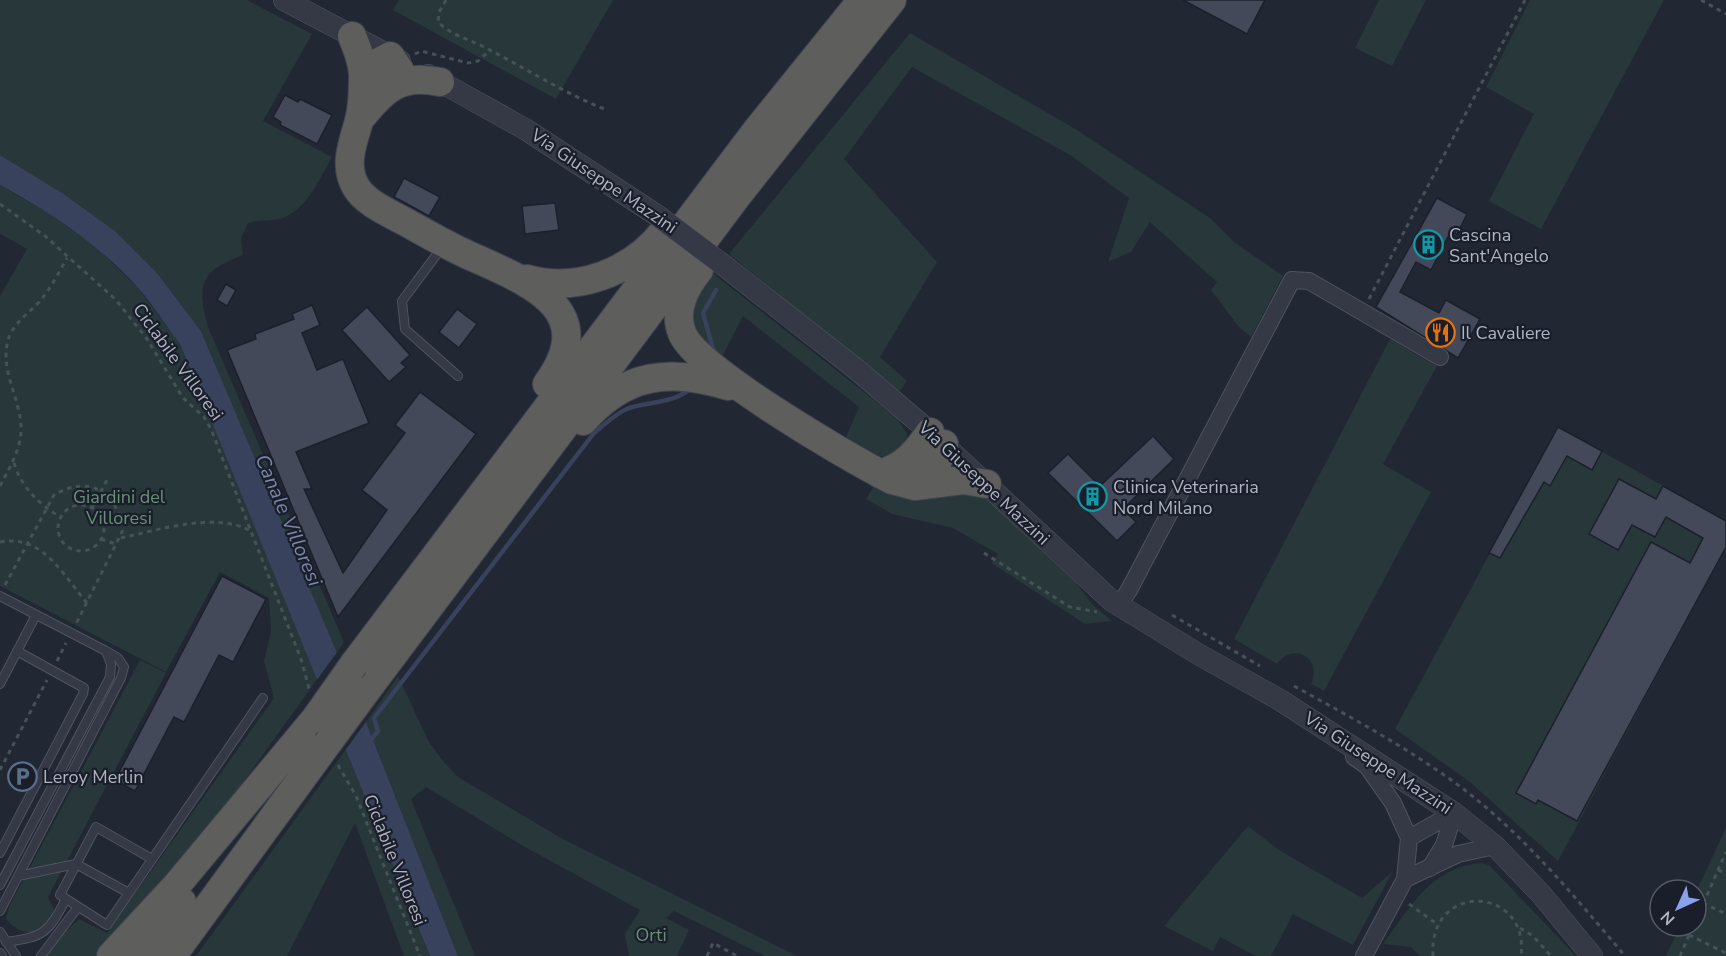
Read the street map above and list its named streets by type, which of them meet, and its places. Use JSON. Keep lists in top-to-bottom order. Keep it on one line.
{"streets":{"street":["Via Giuseppe Mazzini"],"path":["Ciclabile Villoresi"]},"water":["Canale Villoresi"],"parks":["Giardini del Villoresi","Orti"],"places":{"building":["Cascina Sant'Angelo","Clinica Veterinaria Nord Milano"],"restaurant":["Il Cavaliere"],"parking":["Leroy Merlin"]},"north":"bottom left"}
